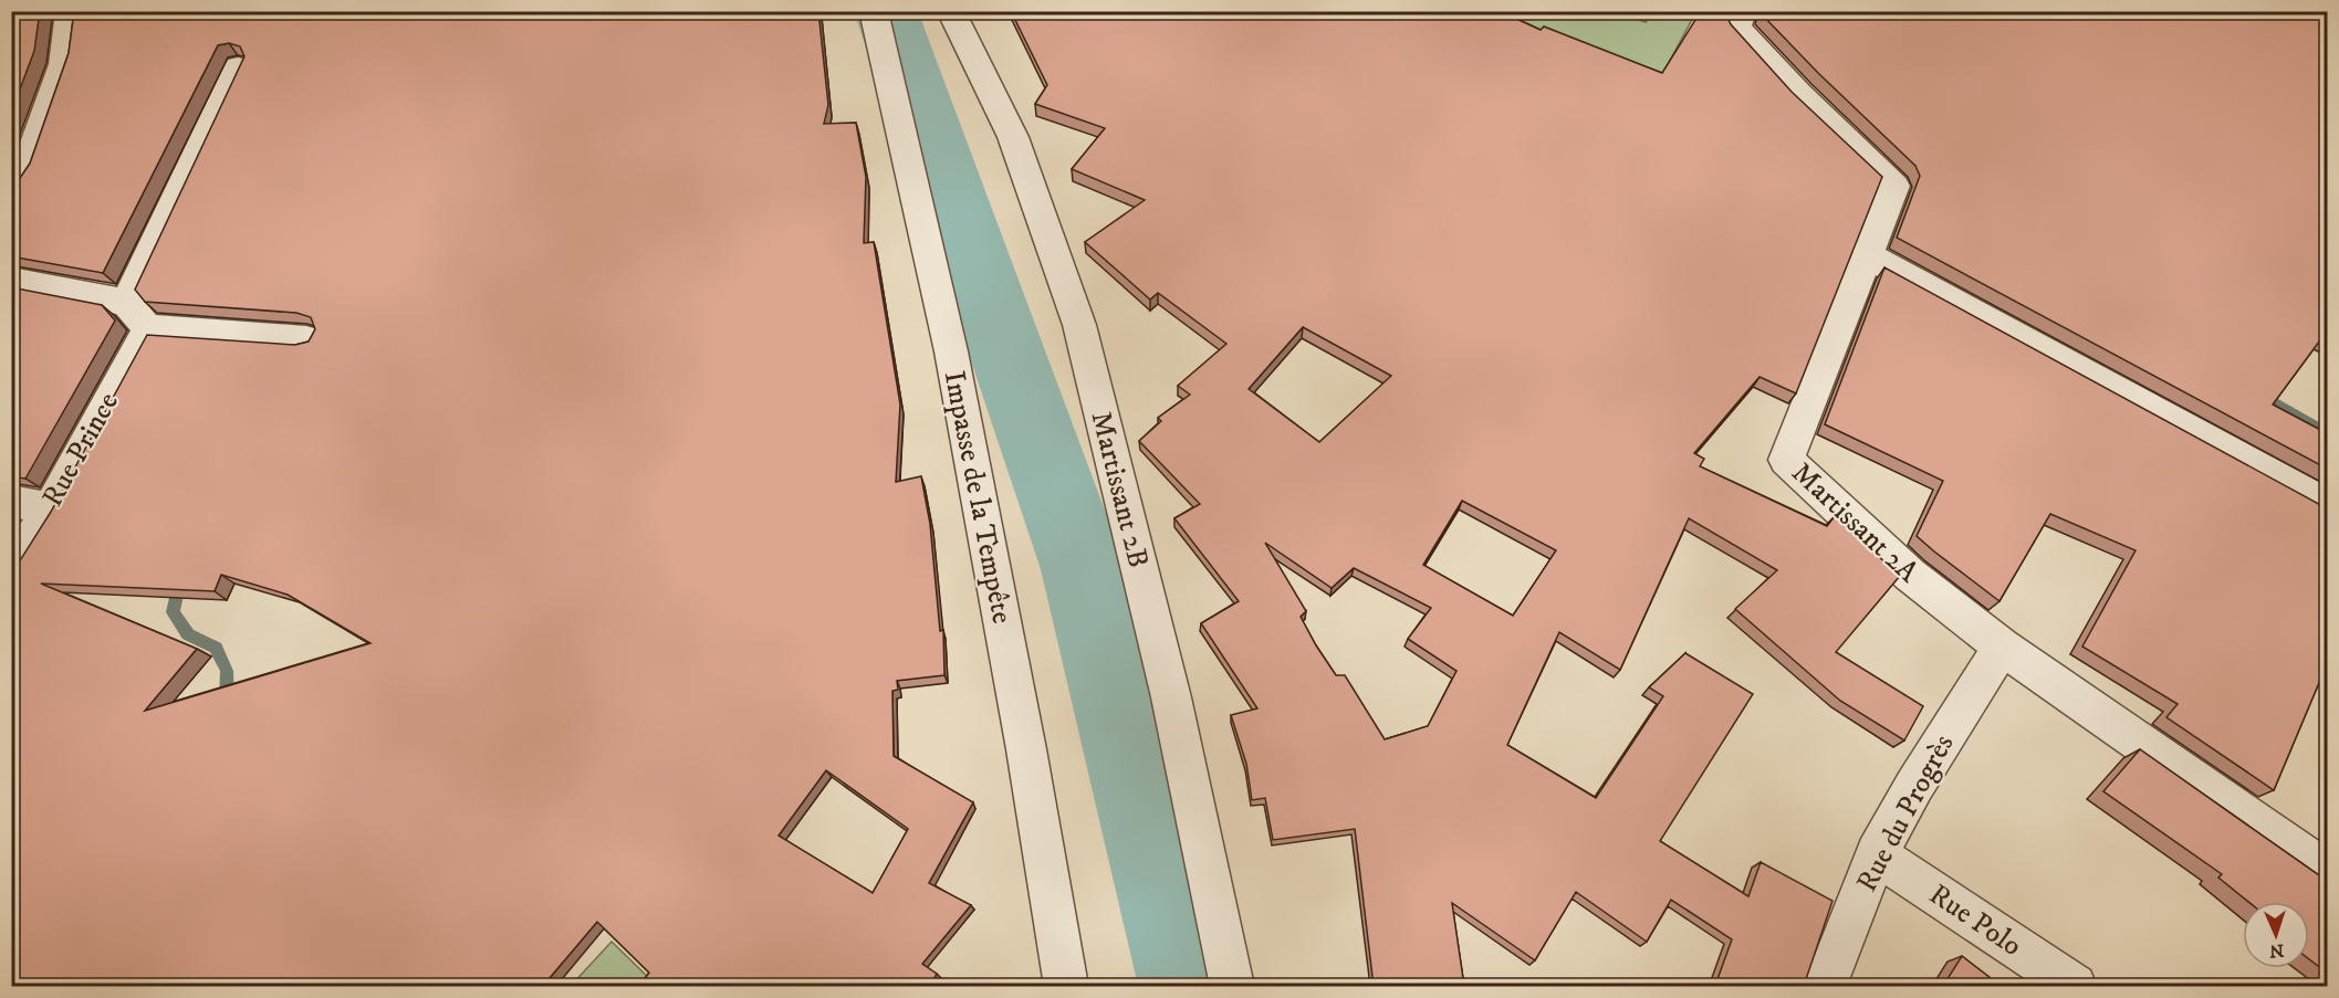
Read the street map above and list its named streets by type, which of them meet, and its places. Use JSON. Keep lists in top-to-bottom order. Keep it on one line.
{"streets":{"street":["Rue Prince","Martissant 2B","Impasse de la Tempête","Martissant 2A","Rue du Progrès","Rue Polo"]},"crossings":[["Martissant 2A","Rue du Progrès"],["Rue du Progrès","Rue Polo"]],"north":"bottom"}
